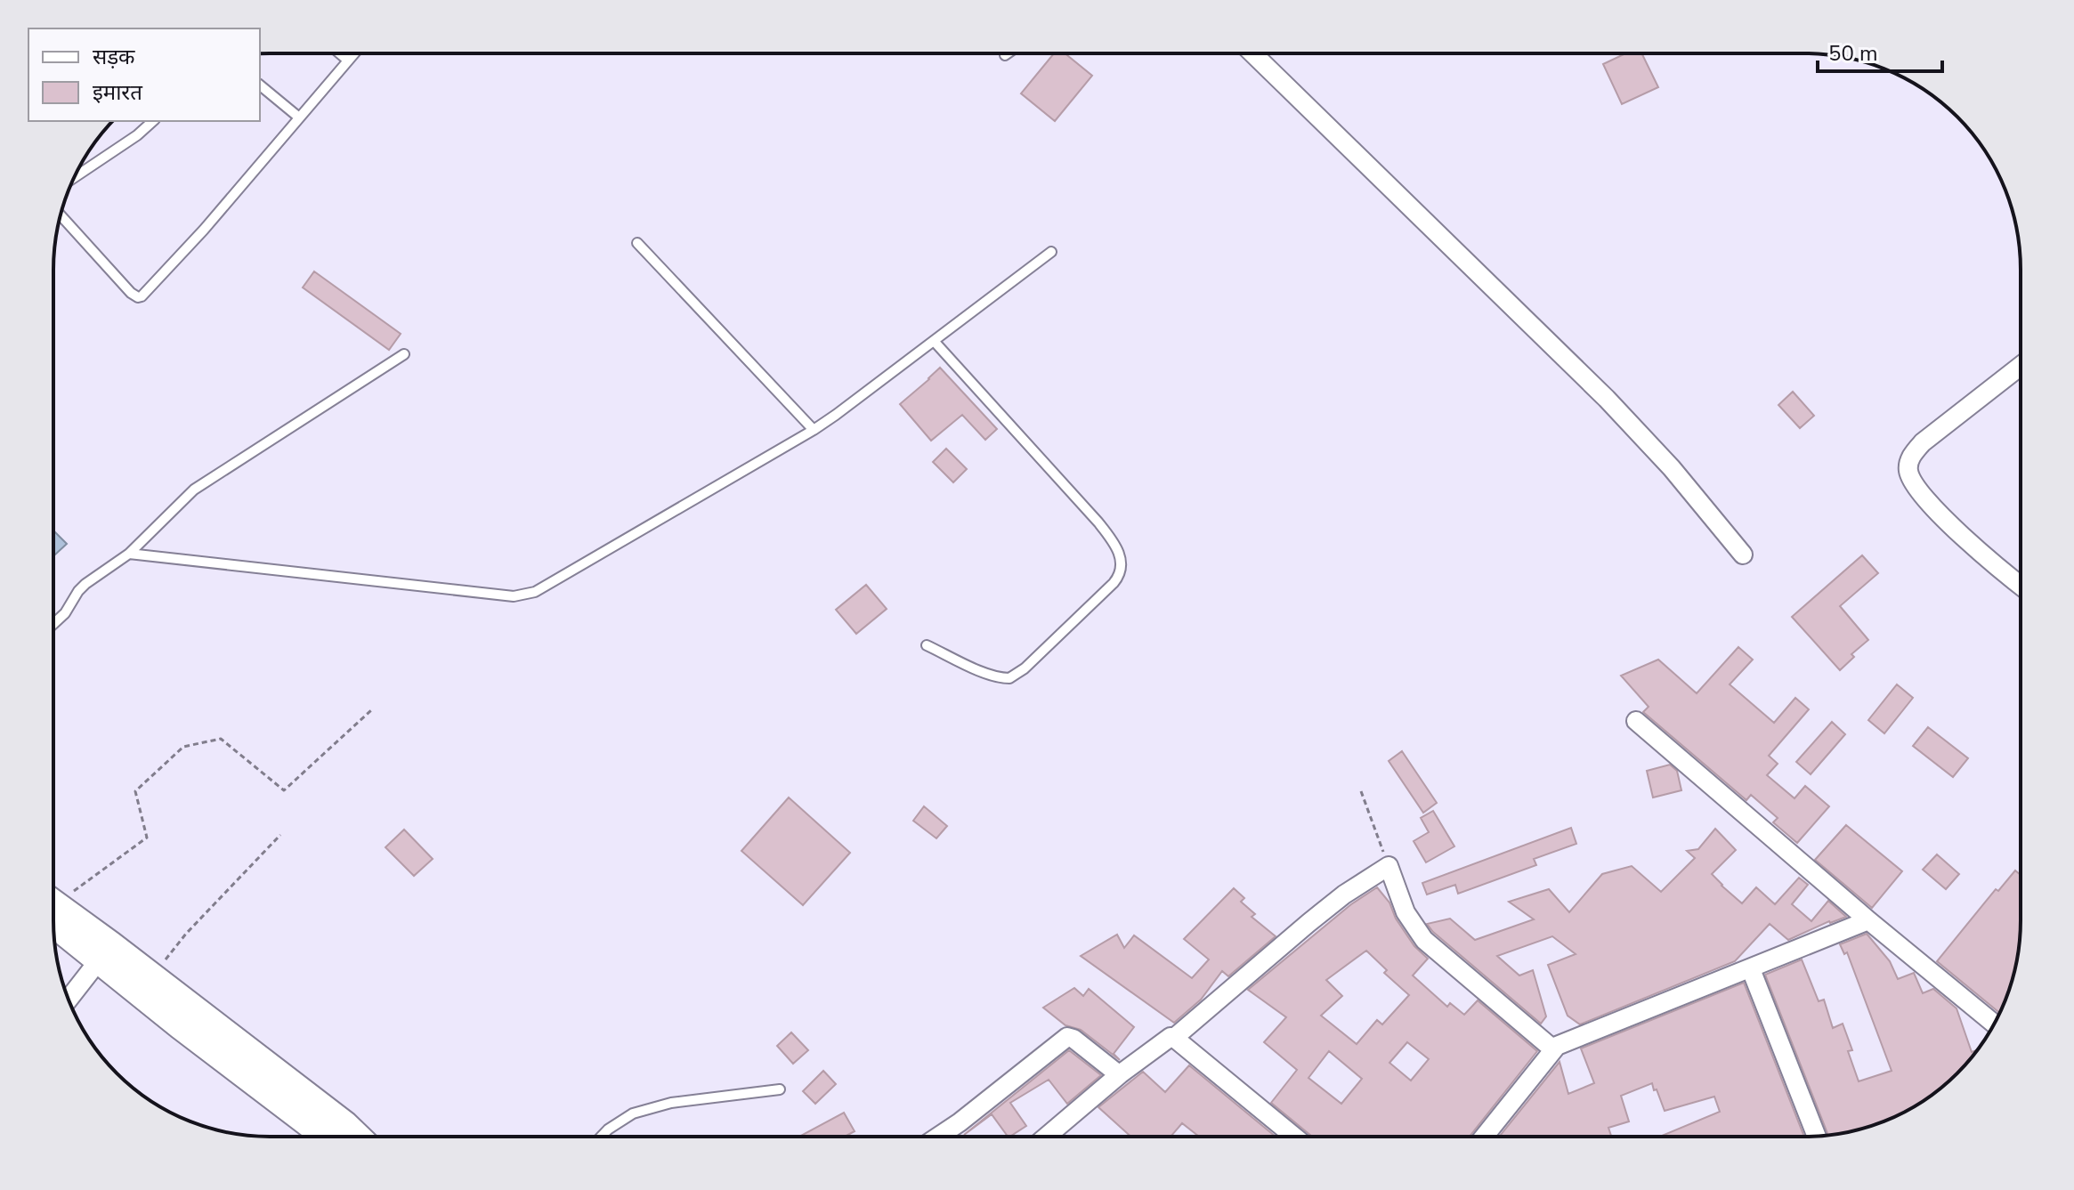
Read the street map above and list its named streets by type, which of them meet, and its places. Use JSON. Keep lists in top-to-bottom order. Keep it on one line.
{"legend":["सड़क","इमारत"],"scale_bar":"50 m"}
